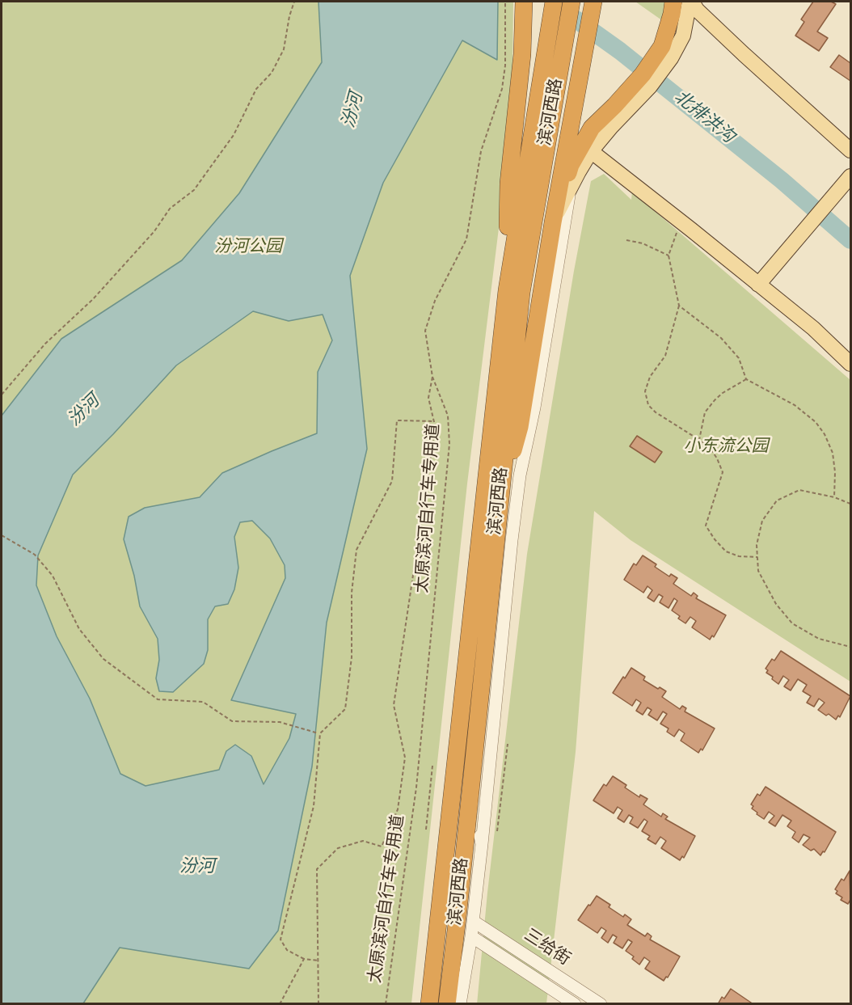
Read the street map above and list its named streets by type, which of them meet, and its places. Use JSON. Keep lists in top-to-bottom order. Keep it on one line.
{"streets":{"highway":["滨河西路"],"street":["三给街"],"path":["太原滨河自行车专用道"]},"water":["汾河","北排洪沟"],"parks":["汾河公园","小东流公园"]}
